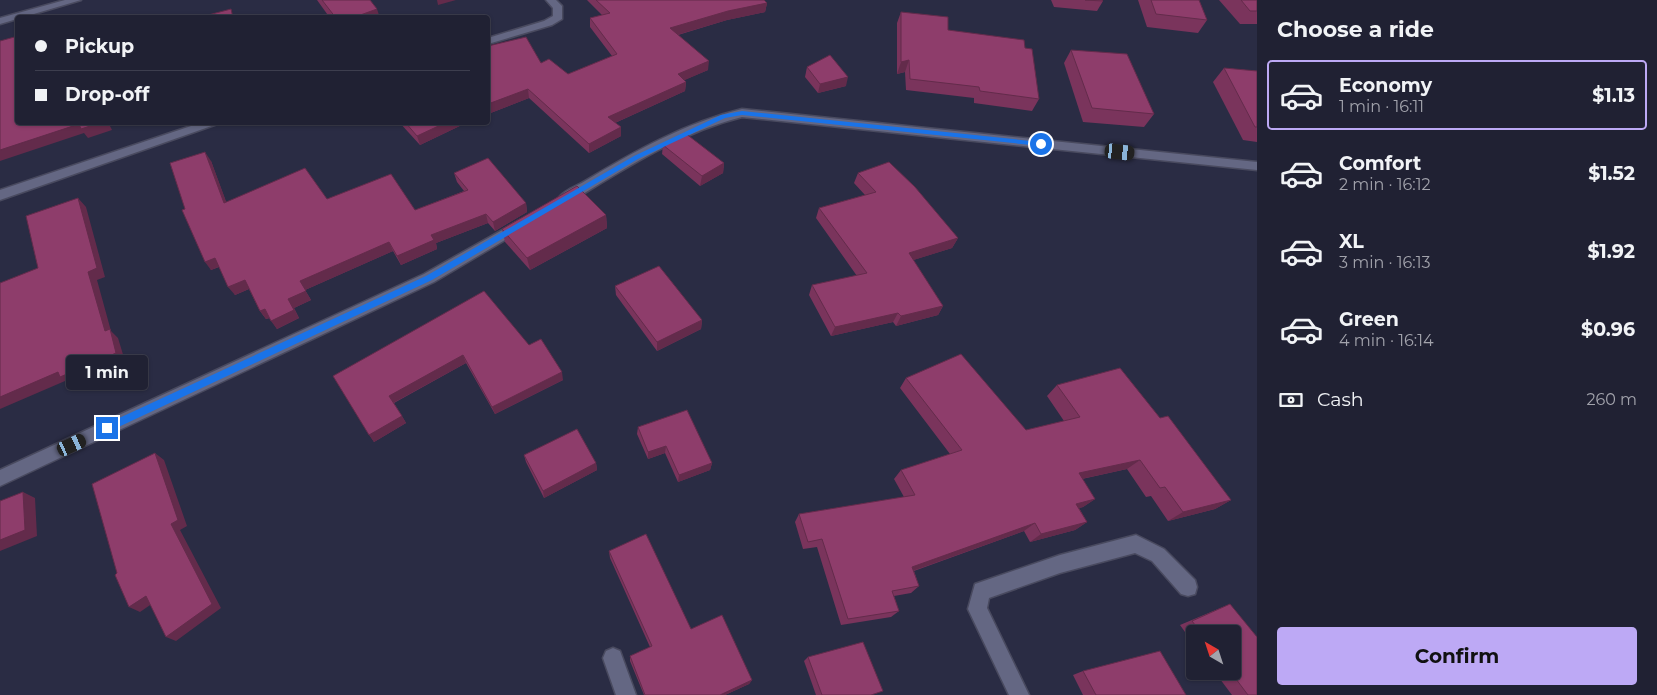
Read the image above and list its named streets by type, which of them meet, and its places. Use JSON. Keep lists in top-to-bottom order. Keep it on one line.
{"north":"top left","page":{"heading":"Choose a ride","banner":["Pickup","Drop-off"],"list":[{"name":"Economy","note":"1 min · 16:11","value":"$1.13"},{"name":"Comfort","note":"2 min · 16:12","value":"$1.52"},{"name":"XL","note":"3 min · 16:13","value":"$1.92"},{"name":"Green","note":"4 min · 16:14","value":"$0.96"}],"bubble":"1 min","pay":["Cash","260 m"],"buttons":"Confirm"}}
